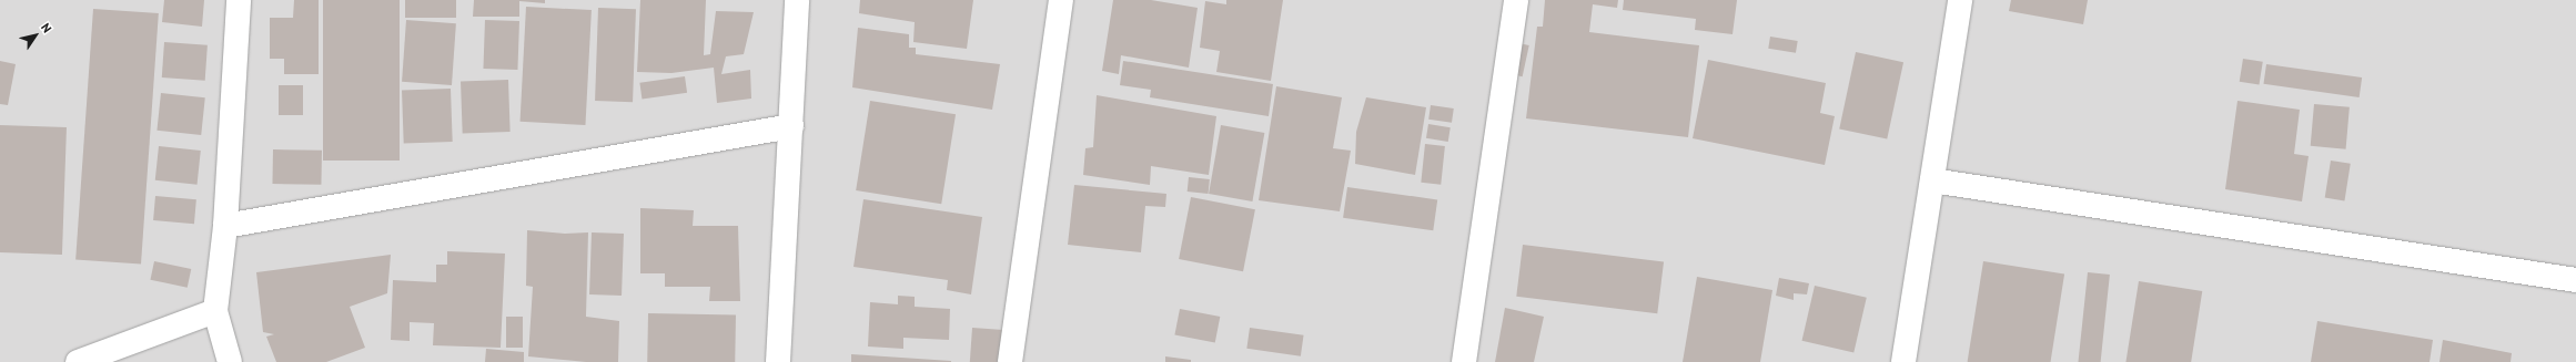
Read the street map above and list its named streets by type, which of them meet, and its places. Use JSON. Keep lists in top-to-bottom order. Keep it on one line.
{"north":"top right"}
